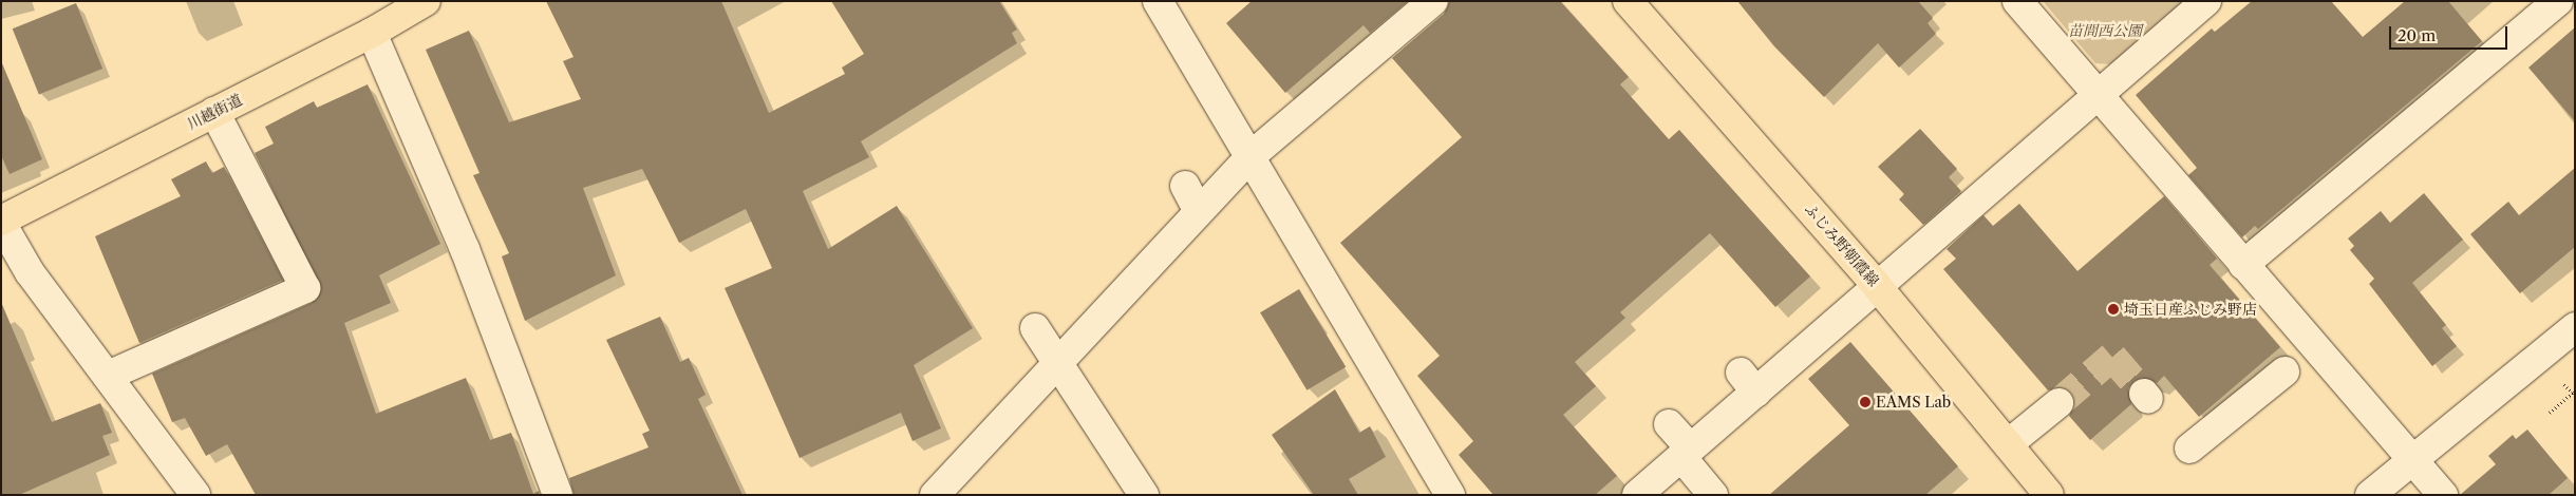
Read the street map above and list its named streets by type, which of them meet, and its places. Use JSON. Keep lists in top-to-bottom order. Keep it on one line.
{"streets":{"main road":["川越街道","ふじみ野朝霞線"]},"parks":["苗間西公園"],"places":["埼玉日産ふじみ野店","EAMS Lab"],"scale_bar":"20 m"}
